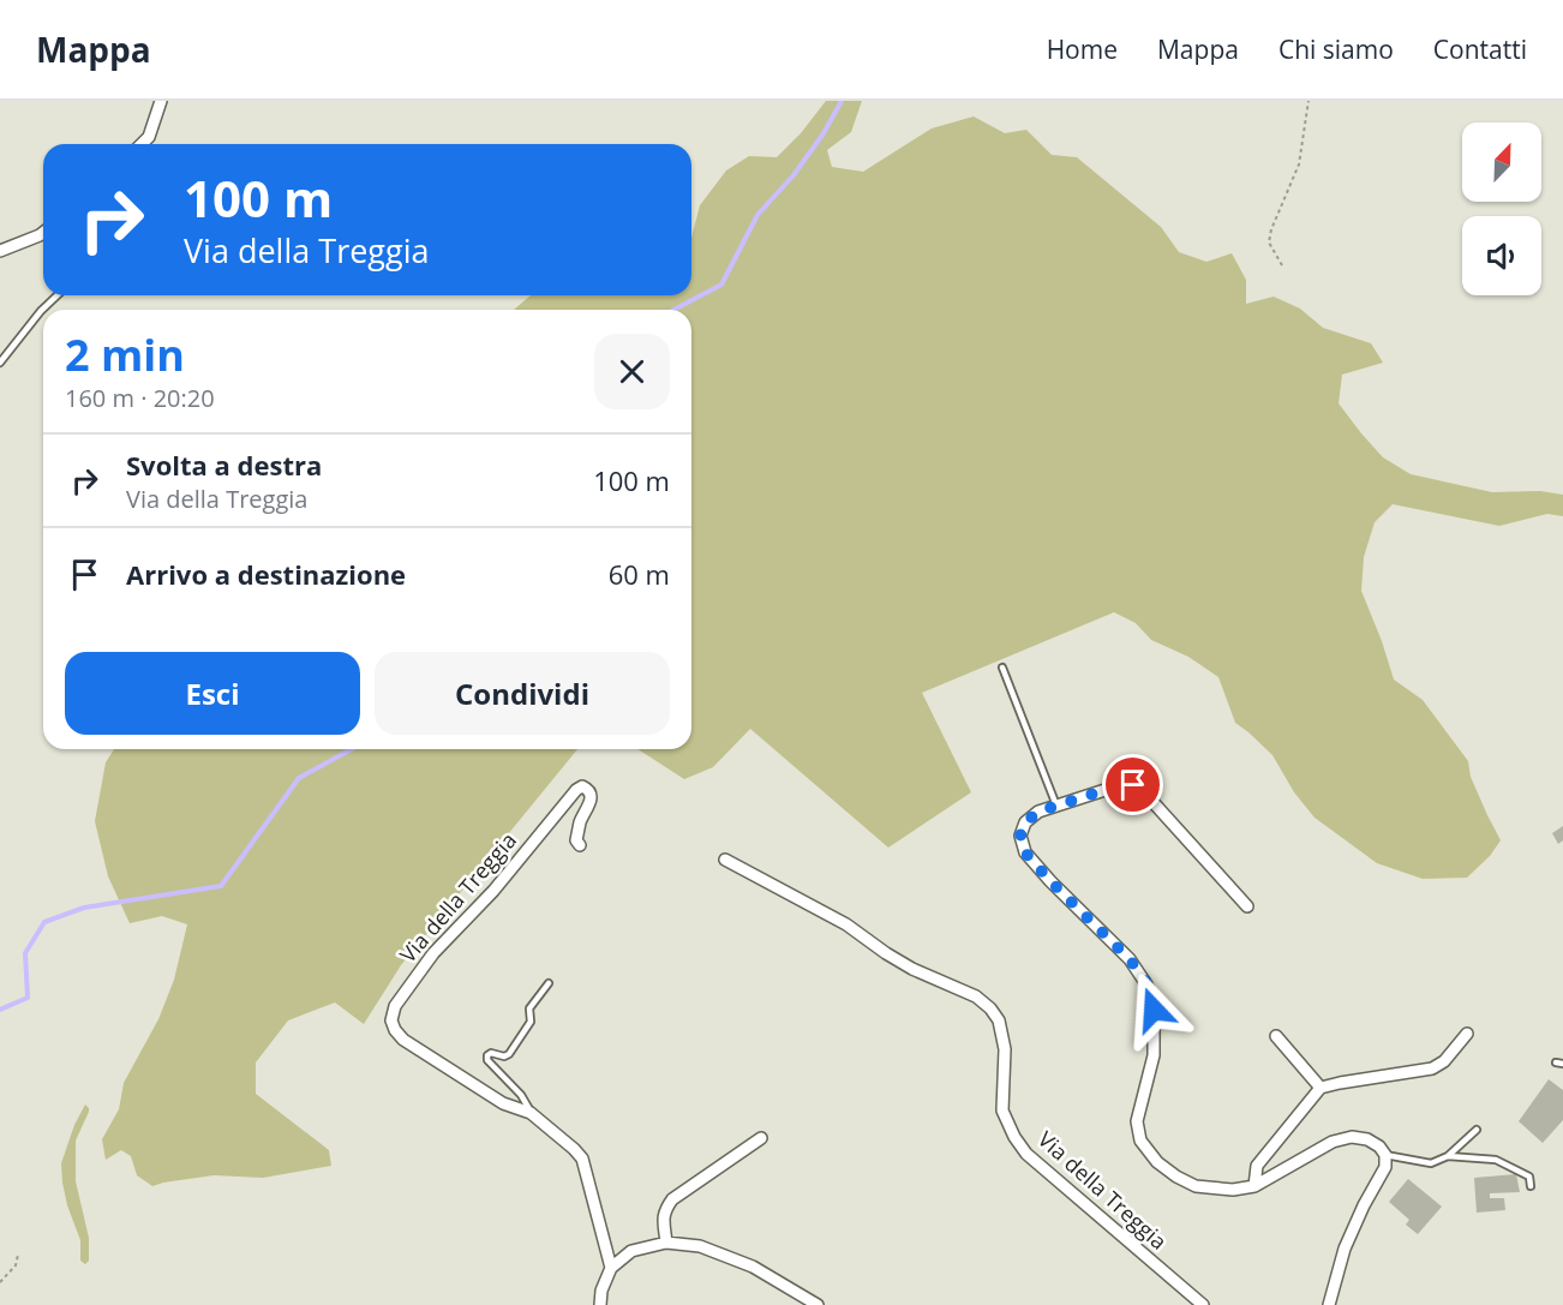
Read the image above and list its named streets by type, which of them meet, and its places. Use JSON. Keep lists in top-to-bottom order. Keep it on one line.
{"streets":{"street":["Via della Treggia"]},"north":"top right","page":{"header":"Mappa","nav":["Home","Mappa","Chi siamo","Contatti"],"turn":["100 m","Via della Treggia"],"heading":["2 min","160 m · 20:20"],"list":[{"name":"Svolta a destra","note":"Via della Treggia","value":"100 m"},{"name":"Arrivo a destinazione","value":"60 m"}],"buttons":["Esci","Condividi"]}}
